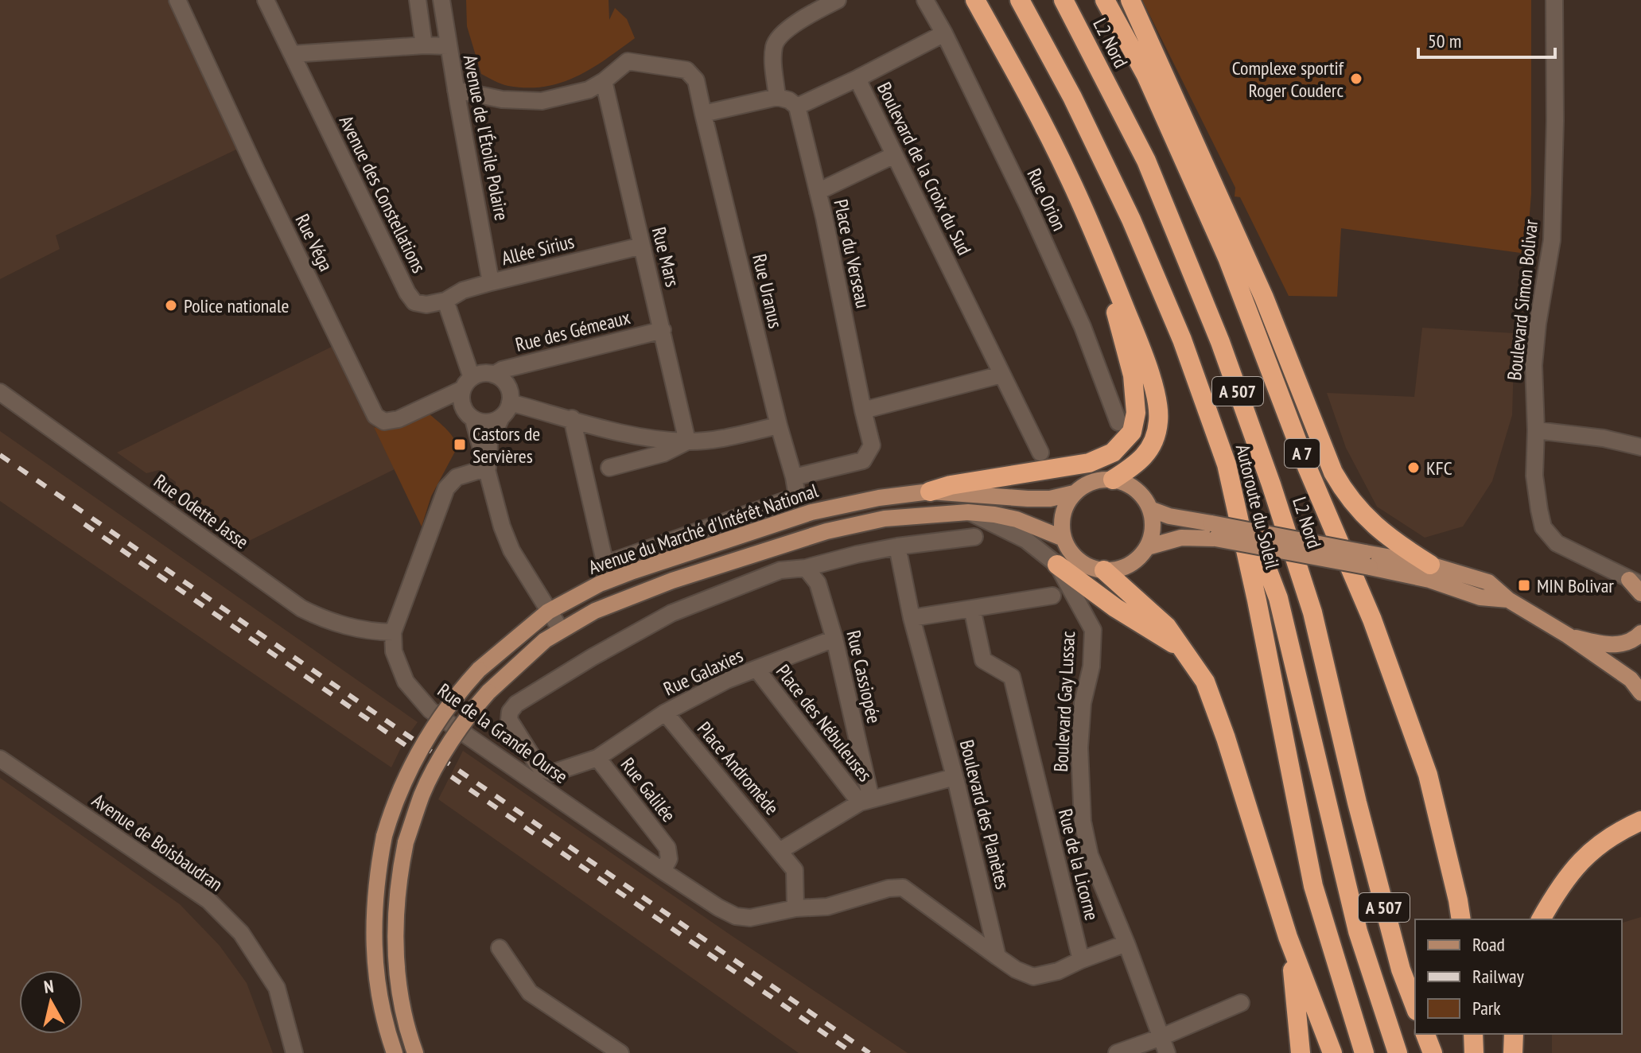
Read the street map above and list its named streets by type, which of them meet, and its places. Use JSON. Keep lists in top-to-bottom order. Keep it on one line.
{"streets":{"highway":["L2 Nord","A 507","A 7","Autoroute du Soleil"],"main road":["Avenue du Marché d'Intérêt National"],"street":["Avenue de l'Étoile Polaire","Boulevard de la Croix du Sud","Avenue des Constellations","Rue Orion","Rue Véga","Allée Sirius","Place du Verseau","Rue Mars","Rue Uranus","Boulevard Simon Bolivar","Rue des Gémeaux","Rue Odette Jasse","Rue Galaxies","Rue Cassiopée","Boulevard Gay Lussac","Place des Nébuleuses","Rue de la Grande Ourse","Place Andromède","Rue Galilée","Boulevard des Planètes","Avenue de Boisbaudran","Rue de la Licorne"]},"crossings":[["Avenue de l'Étoile Polaire","Allée Sirius"],["Boulevard de la Croix du Sud","Place du Verseau"],["Avenue des Constellations","Allée Sirius"],["Rue Véga","Rue des Gémeaux"],["Allée Sirius","Rue Mars"],["Place du Verseau","Rue Uranus"],["Rue Mars","Rue des Gémeaux"],["A 507","Autoroute du Soleil"],["Rue Odette Jasse","Rue de la Grande Ourse"],["Avenue du Marché d'Intérêt National","Boulevard Gay Lussac"],["Rue Galaxies","Rue Cassiopée"],["Rue Galaxies","Place des Nébuleuses"],["Rue Galaxies","Place Andromède"],["Rue Galaxies","Rue Galilée"],["Rue Cassiopée","Place des Nébuleuses"],["Rue Cassiopée","Rue Galilée"],["Rue de la Grande Ourse","Rue Galilée"],["Rue Galilée","Boulevard des Planètes"]],"places":{"other":["Complexe sportif Roger Couderc","Police nationale","KFC"],"transit":["Castors de Servières","MIN Bolivar"]},"legend":["Road","Railway","Park"],"scale_bar":"50 m","north":"top"}
